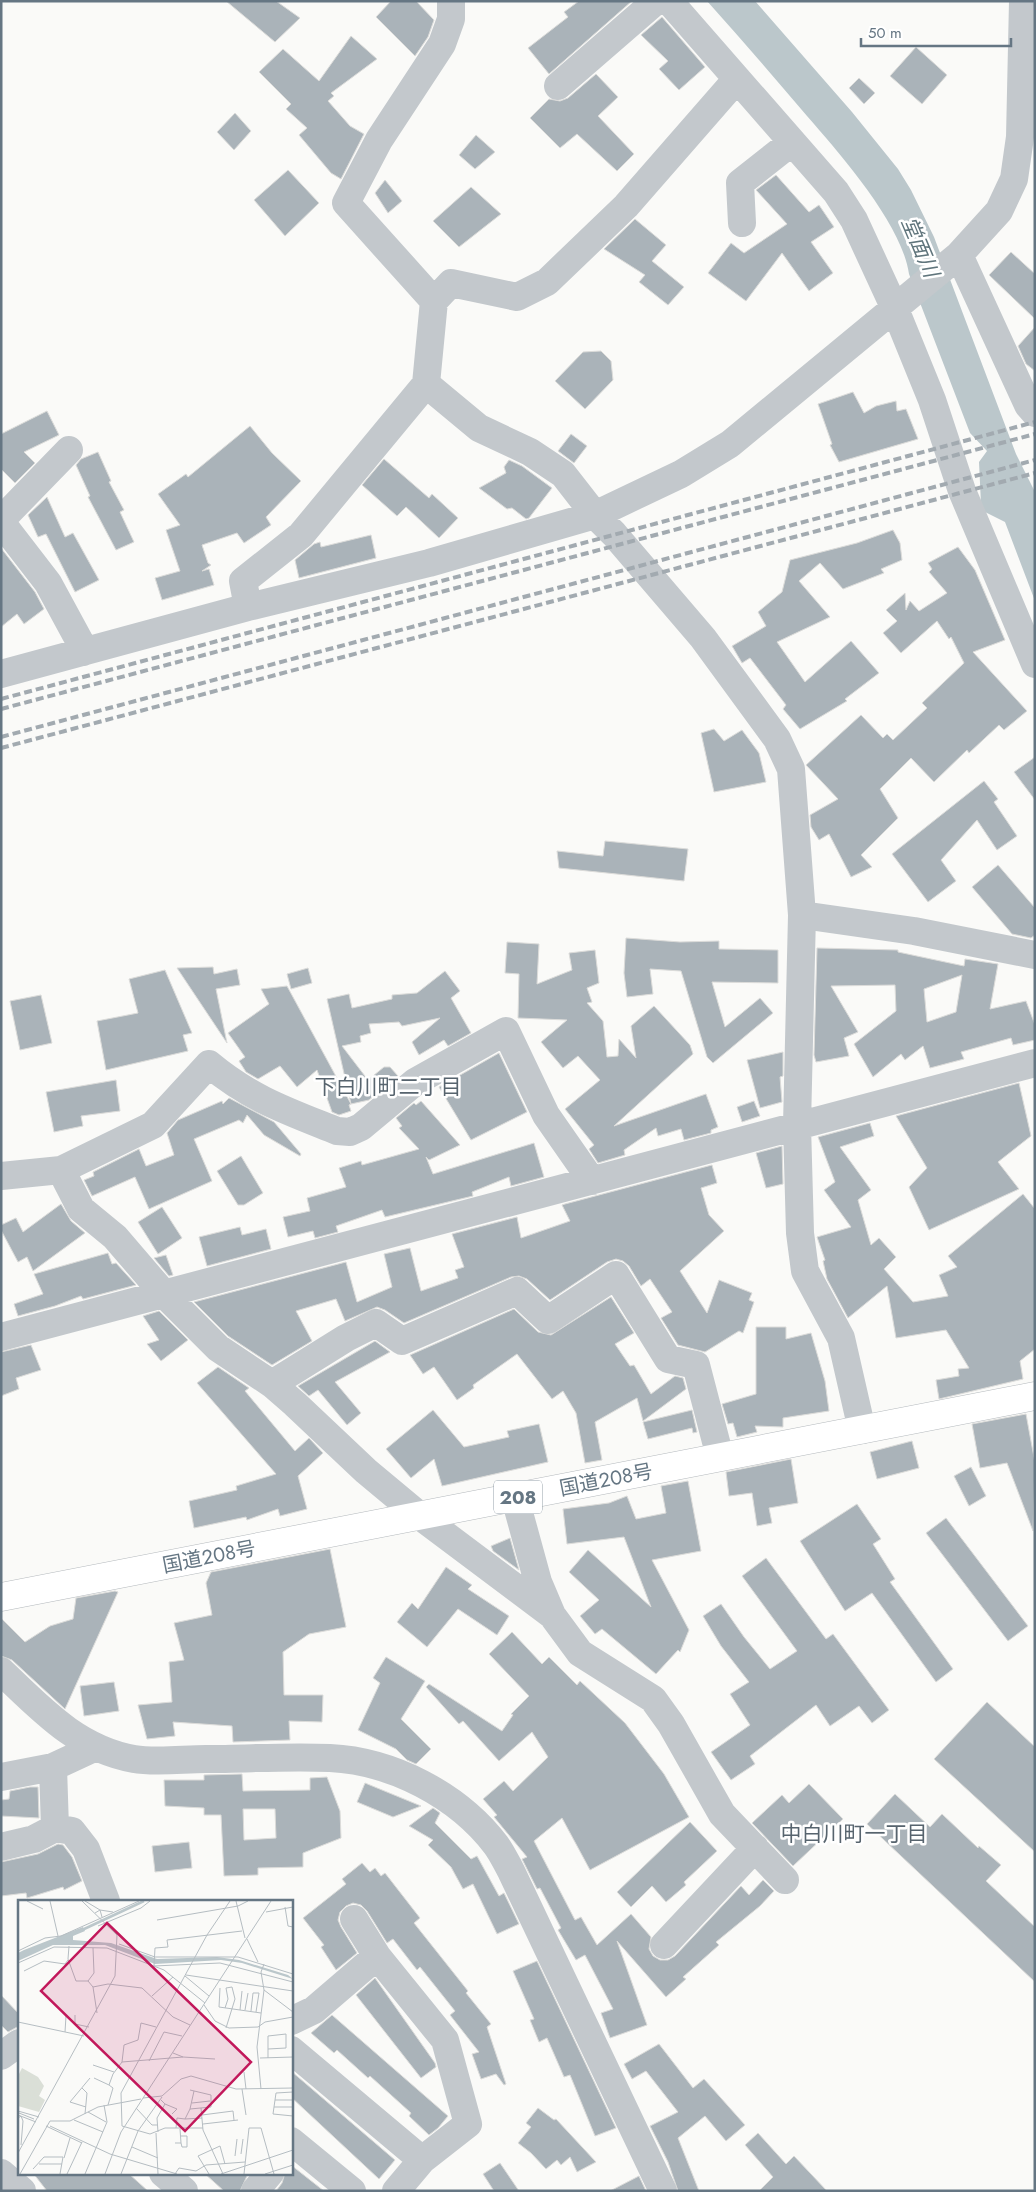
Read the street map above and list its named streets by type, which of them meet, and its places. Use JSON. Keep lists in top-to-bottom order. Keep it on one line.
{"streets":{"highway":["国道208号","208"]},"districts":["下白川町二丁目","中白川町一丁目"],"water":["堂面川"],"scale_bar":"50 m"}
